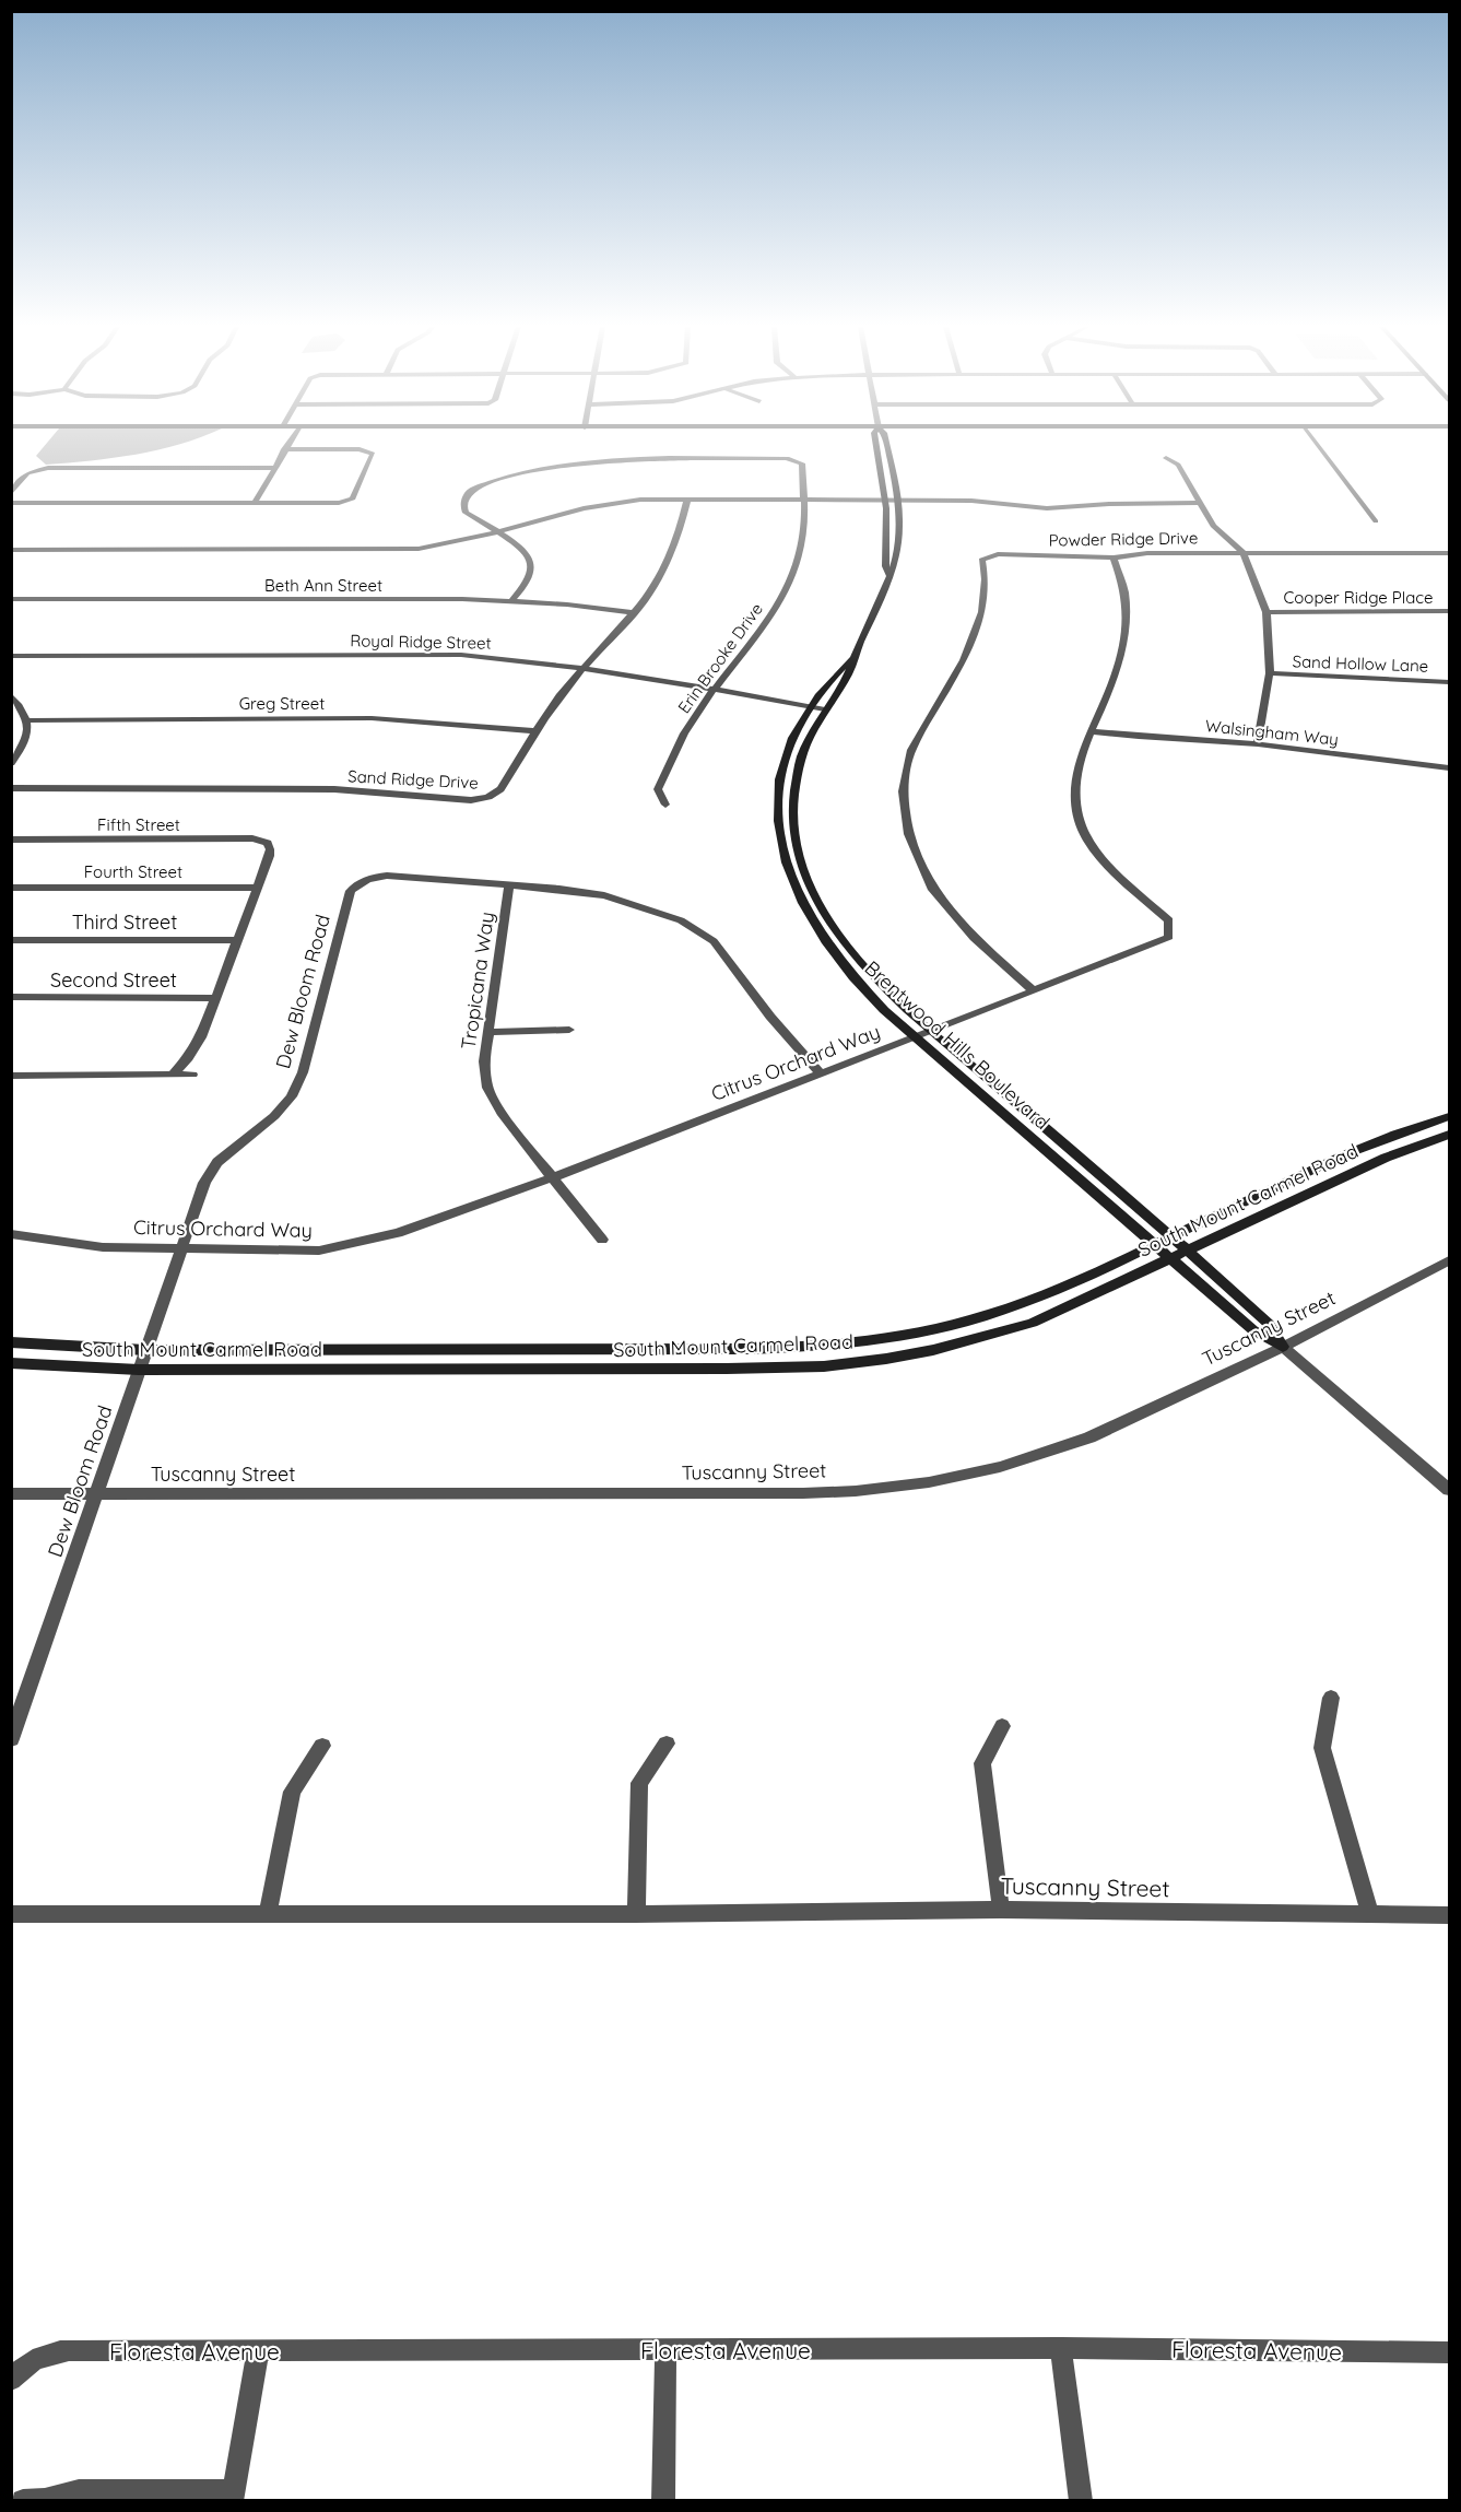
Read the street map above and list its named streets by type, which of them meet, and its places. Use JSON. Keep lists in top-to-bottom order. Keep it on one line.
{"streets":{"street":["Powder Ridge Drive","Beth Ann Street","Cooper Ridge Place","Royal Ridge Street","Erin Brooke Drive","Sand Hollow Lane","Greg Street","Walsingham Way","Sand Ridge Drive","Fifth Street","Fourth Street","Third Street","Second Street","Tropicana Way","Dew Bloom Road","Brentwood Hills Boulevard","Citrus Orchard Way","South Mount Carmel Road","Tuscanny Street","Floresta Avenue"]},"crossings":[["Powder Ridge Drive","Citrus Orchard Way"],["Beth Ann Street","Erin Brooke Drive"],["Beth Ann Street","Sand Ridge Drive"],["Royal Ridge Street","Erin Brooke Drive"],["Royal Ridge Street","Sand Ridge Drive"],["Royal Ridge Street","Brentwood Hills Boulevard"],["Greg Street","Sand Ridge Drive"],["Walsingham Way","Citrus Orchard Way"],["Fifth Street","Fourth Street"],["Tropicana Way","Dew Bloom Road"],["Tropicana Way","Citrus Orchard Way"],["Dew Bloom Road","Citrus Orchard Way"],["Dew Bloom Road","South Mount Carmel Road"],["Dew Bloom Road","Tuscanny Street"],["Brentwood Hills Boulevard","Citrus Orchard Way"],["Brentwood Hills Boulevard","South Mount Carmel Road"],["Brentwood Hills Boulevard","Tuscanny Street"]]}
